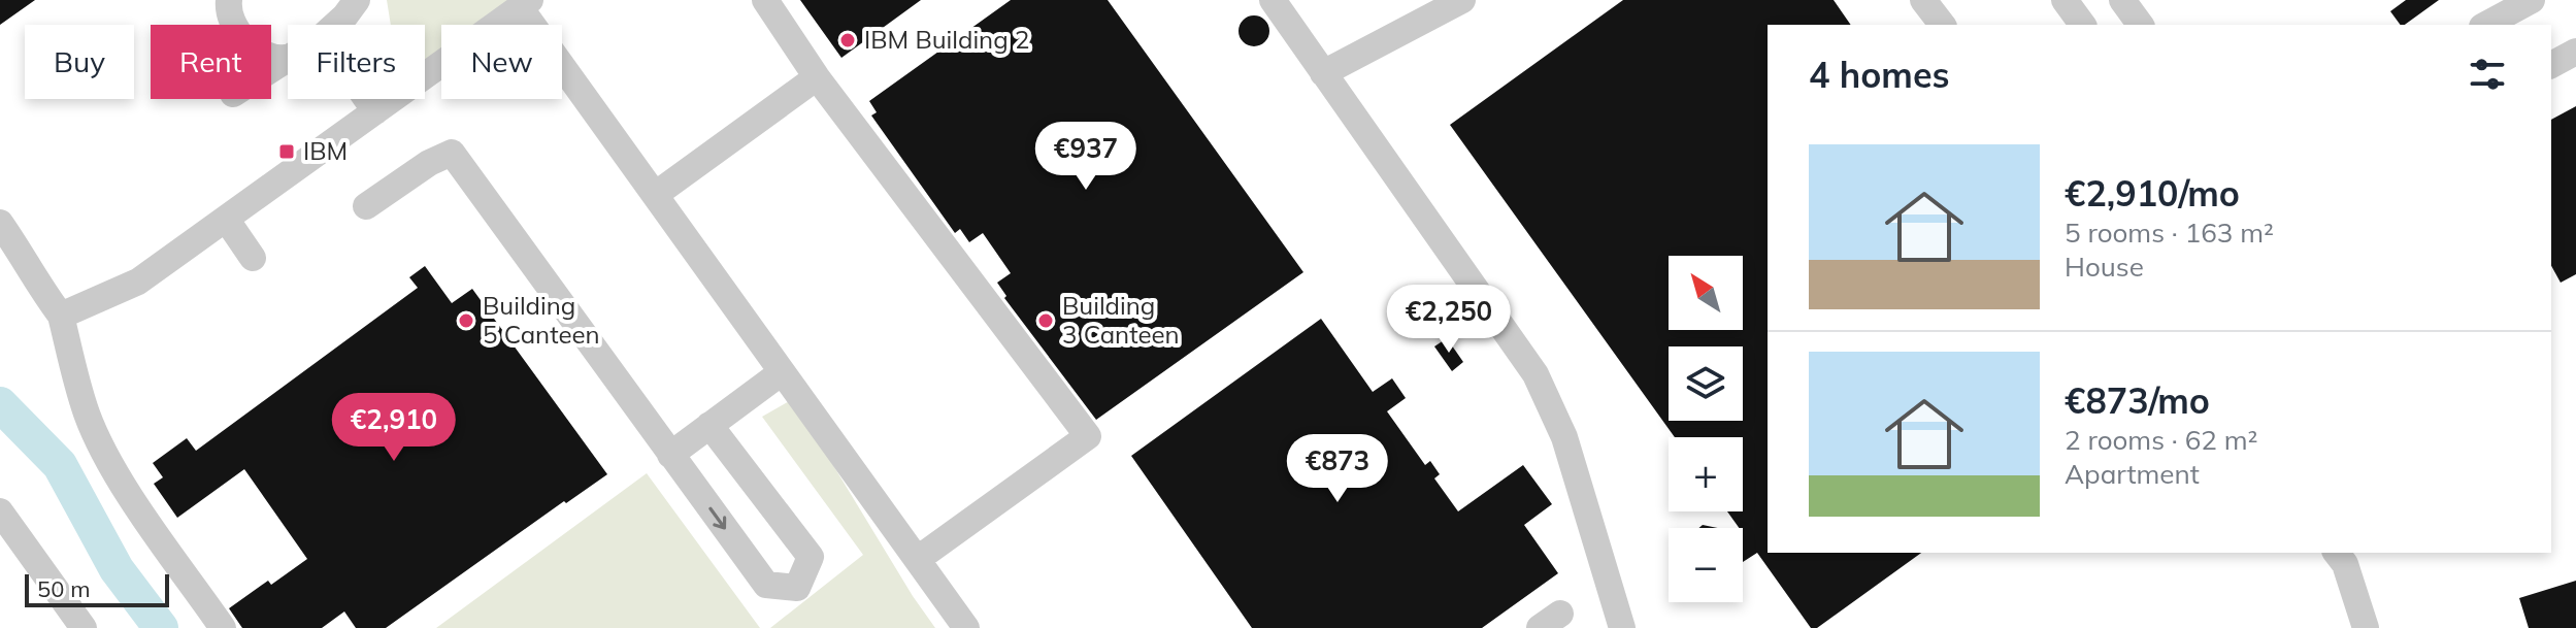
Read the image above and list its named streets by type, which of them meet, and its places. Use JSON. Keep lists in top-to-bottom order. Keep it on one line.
{"places":{"other":["IBM Building 2","Building 5 Canteen","Building 3 Canteen"],"transit":["IBM"]},"scale_bar":"50 m","north":"top left","page":{"chip":["Buy","Rent","Filters","New"],"heading":"4 homes","price":["€937","€2,250","€2,910","€873"],"list":[{"name":"€2,910/mo","note":"5 rooms · 163 m² · House"},{"name":"€873/mo","note":"2 rooms · 62 m² · Apartment"}],"map_buttons":["+","−"],"scale":"50 m"}}
